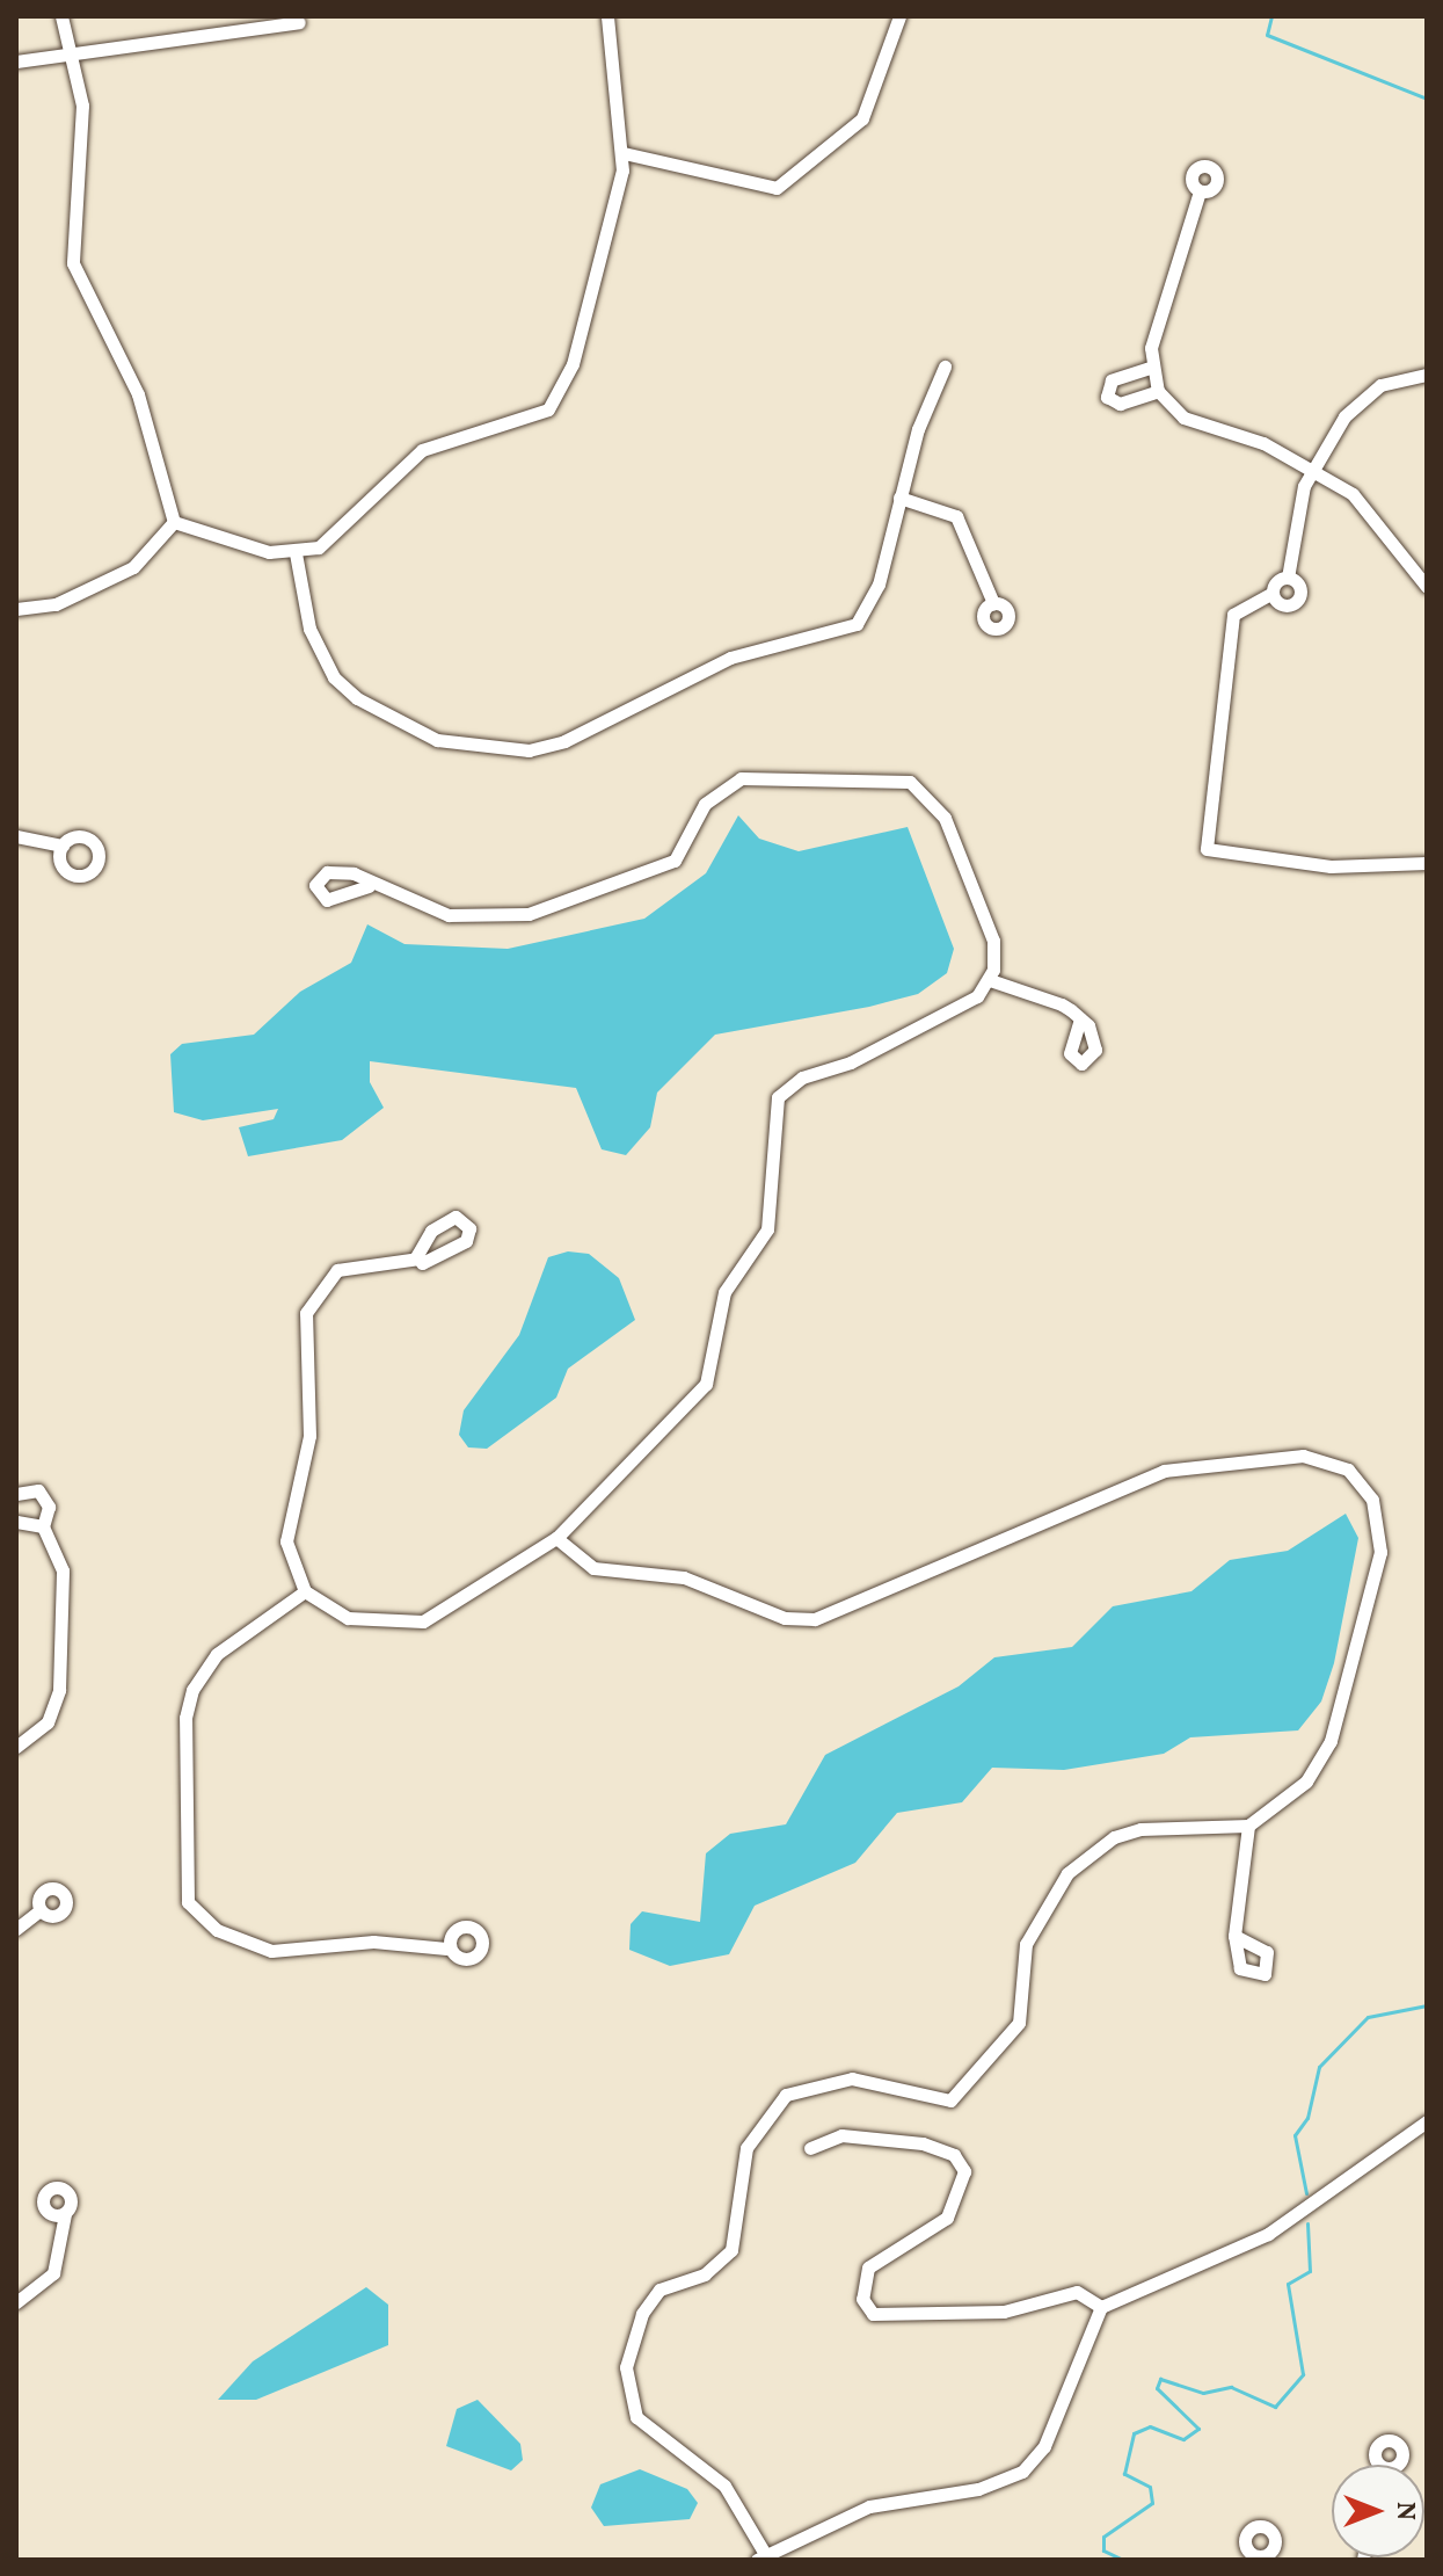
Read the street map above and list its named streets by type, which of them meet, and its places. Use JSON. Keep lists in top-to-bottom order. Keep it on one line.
{"north":"right"}
